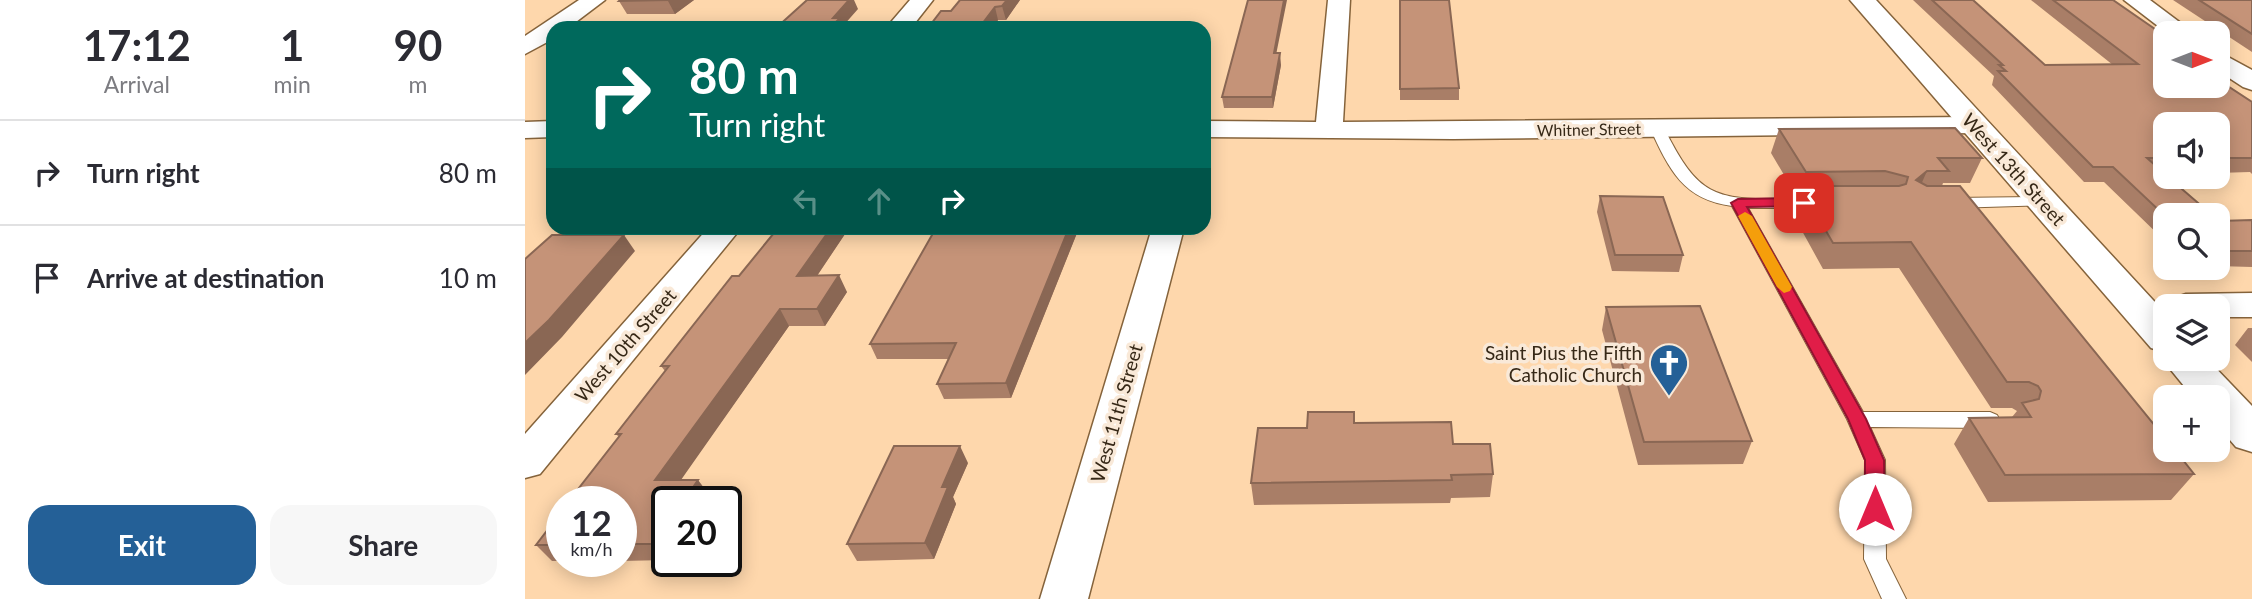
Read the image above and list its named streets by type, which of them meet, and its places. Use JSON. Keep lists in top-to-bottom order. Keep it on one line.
{"streets":{"street":["Whitner Street","West 13th Street","West 10th Street","West 11th Street"]},"crossings":[["Whitner Street","West 13th Street"]],"places":{"church":["Saint Pius the Fifth Catholic Church"]},"north":"right","page":{"eta":["17:12","Arrival","1","min","90","m"],"map_buttons":"+","turn":["80 m","Turn right"],"list":[{"name":"Turn right","value":"80 m"},{"name":"Arrive at destination","value":"10 m"}],"speed":"12 km/h","limit":"20","buttons":["Exit","Share"]}}
